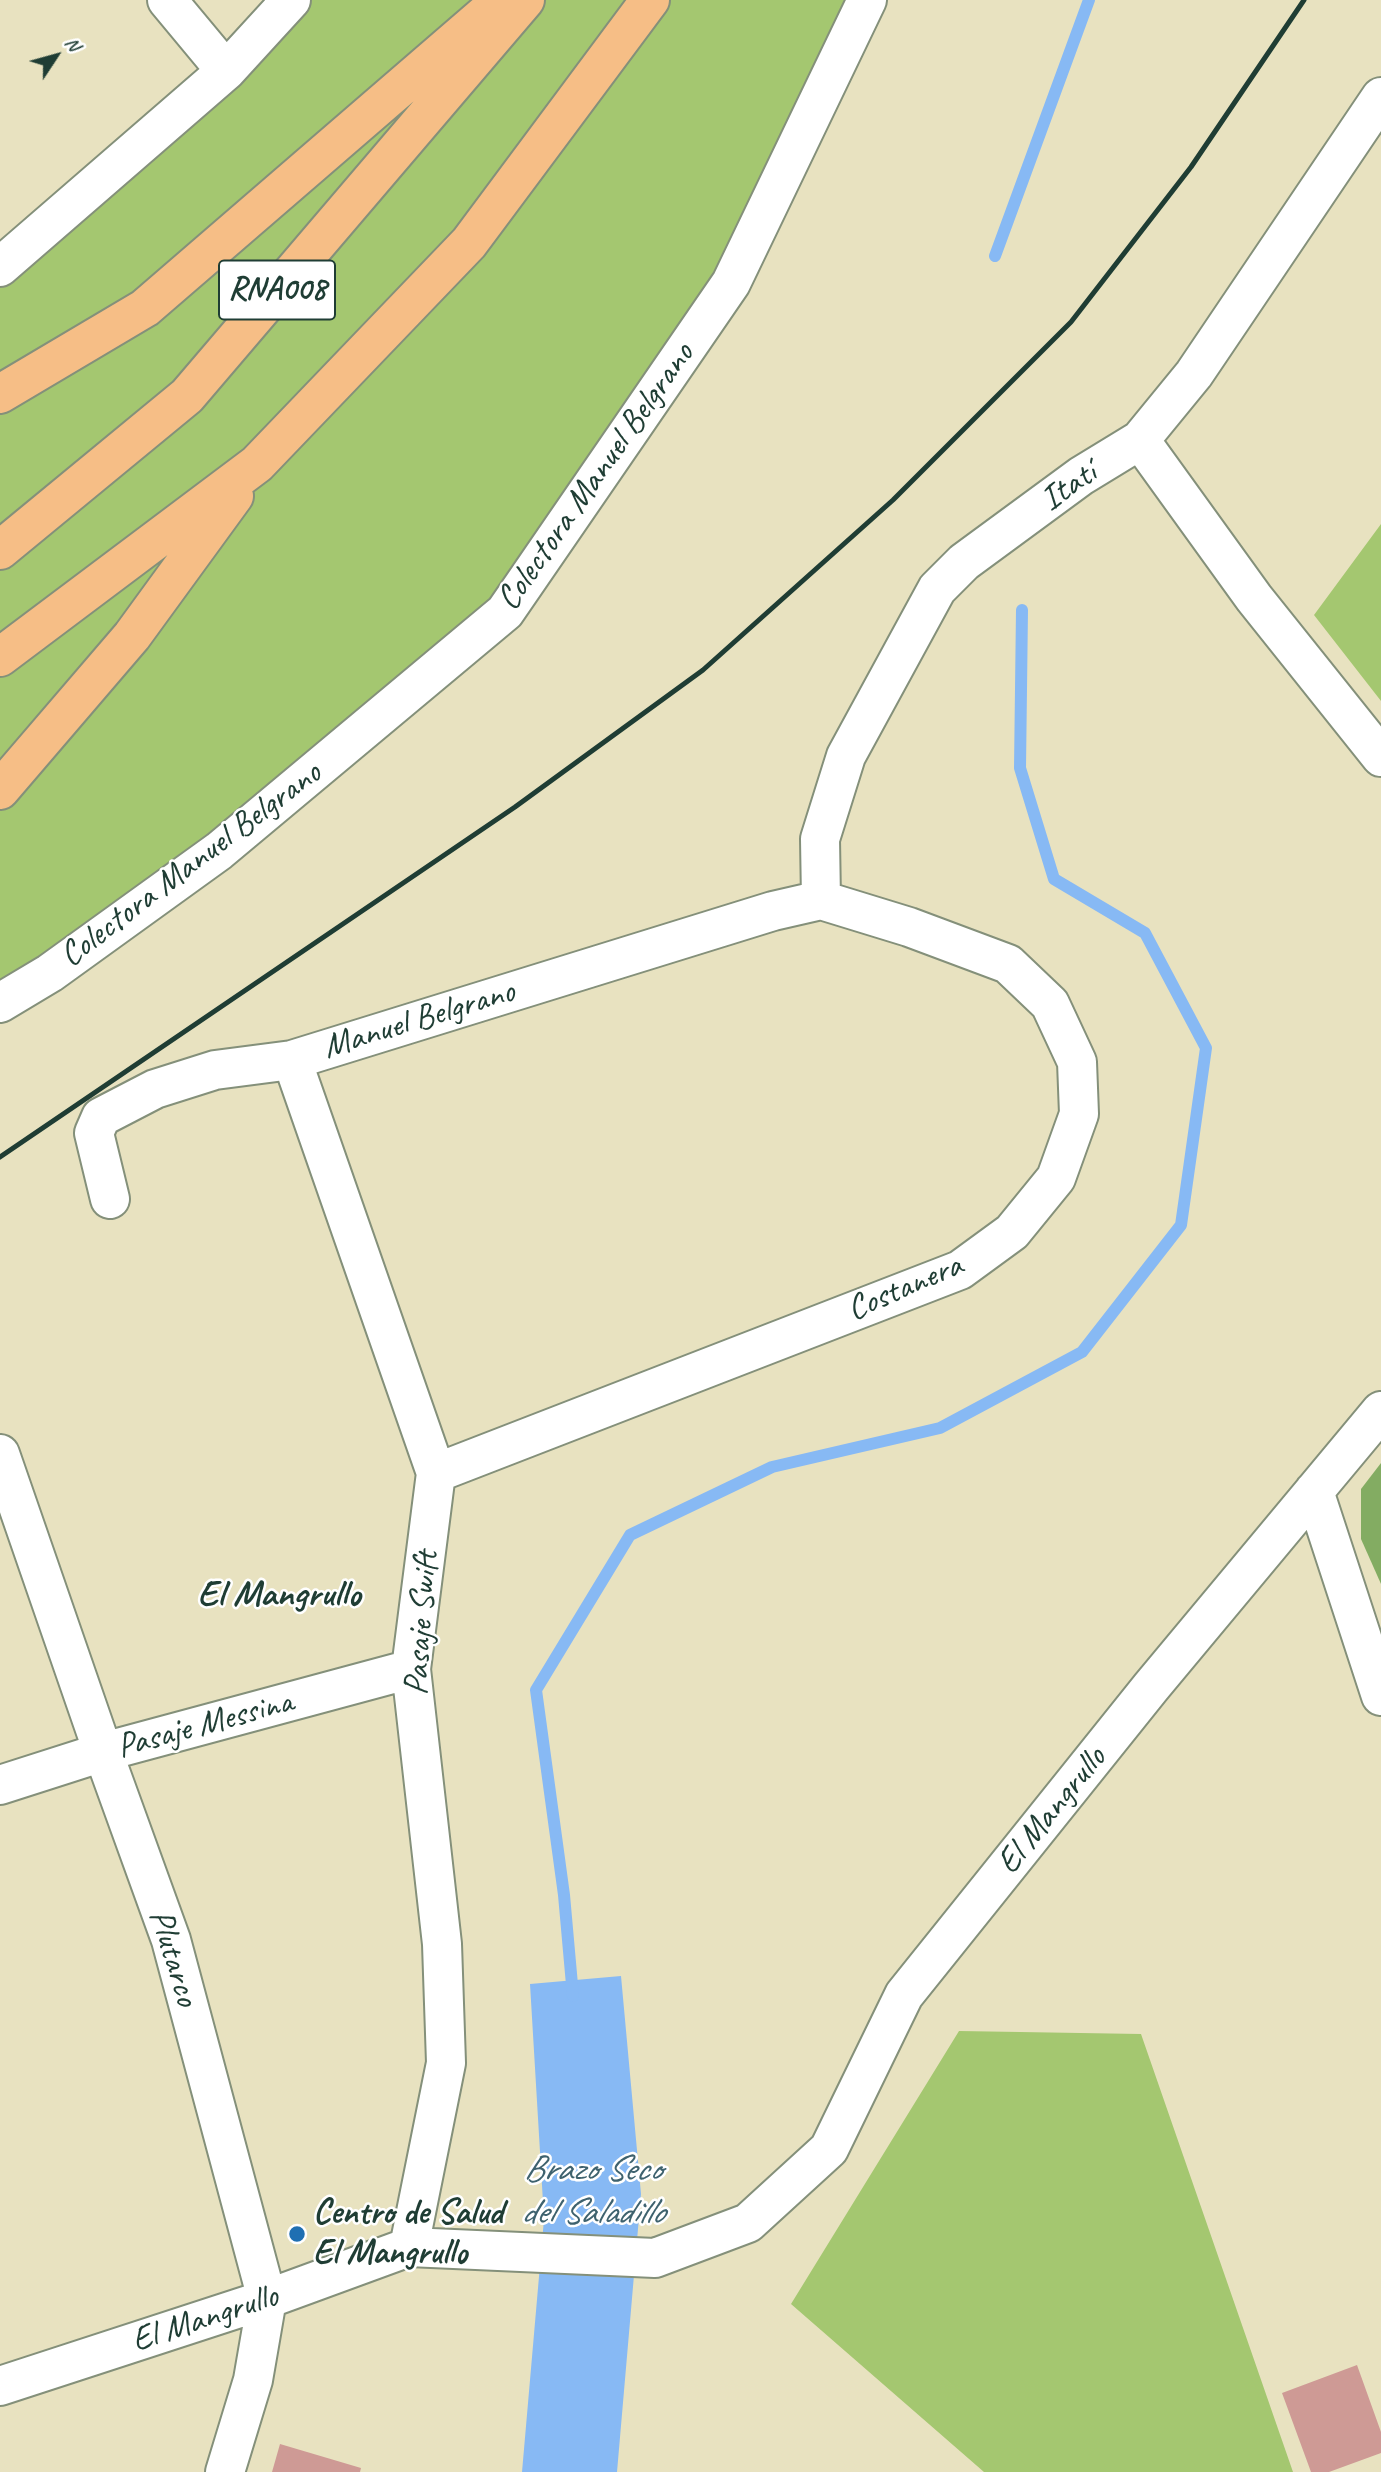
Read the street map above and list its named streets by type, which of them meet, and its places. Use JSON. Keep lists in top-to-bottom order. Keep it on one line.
{"streets":{"highway":["RNA008"],"street":["Colectora Manuel Belgrano","Itatí","Manuel Belgrano","Costanera","Pasaje Swift","Pasaje Messina","El Mangrullo","Plutarco"]},"crossings":[["Itatí","Manuel Belgrano"],["Itatí","Costanera"],["Manuel Belgrano","Costanera"],["Manuel Belgrano","Pasaje Swift"],["Costanera","Pasaje Swift"],["Pasaje Swift","Pasaje Messina"],["Pasaje Swift","El Mangrullo"],["Pasaje Messina","Plutarco"],["El Mangrullo","Plutarco"]],"districts":["El Mangrullo"],"water":["Brazo Seco del Saladillo"],"places":["Centro de Salud El Mangrullo"],"north":"top right"}
